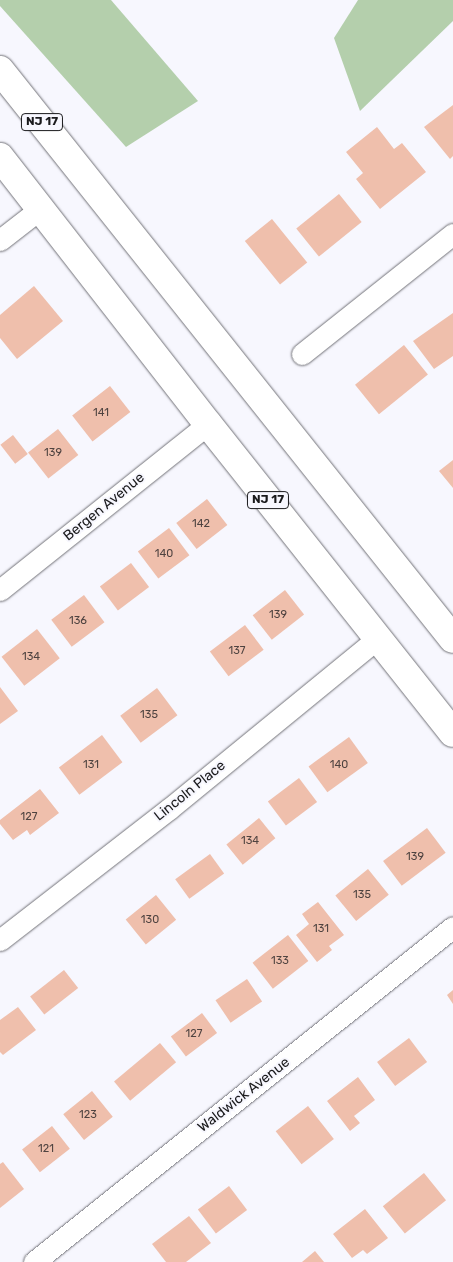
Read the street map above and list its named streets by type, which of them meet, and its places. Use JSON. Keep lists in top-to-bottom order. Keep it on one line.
{"streets":{"highway":["NJ 17"],"street":["Bergen Avenue","Lincoln Place","Waldwick Avenue"]},"crossings":[["NJ 17","Bergen Avenue"],["NJ 17","Lincoln Place"]],"house_numbers":["141","139","142","140","139","136","137","134","135","131","140","127","134","139","135","130","131","133","127","123","121"]}
